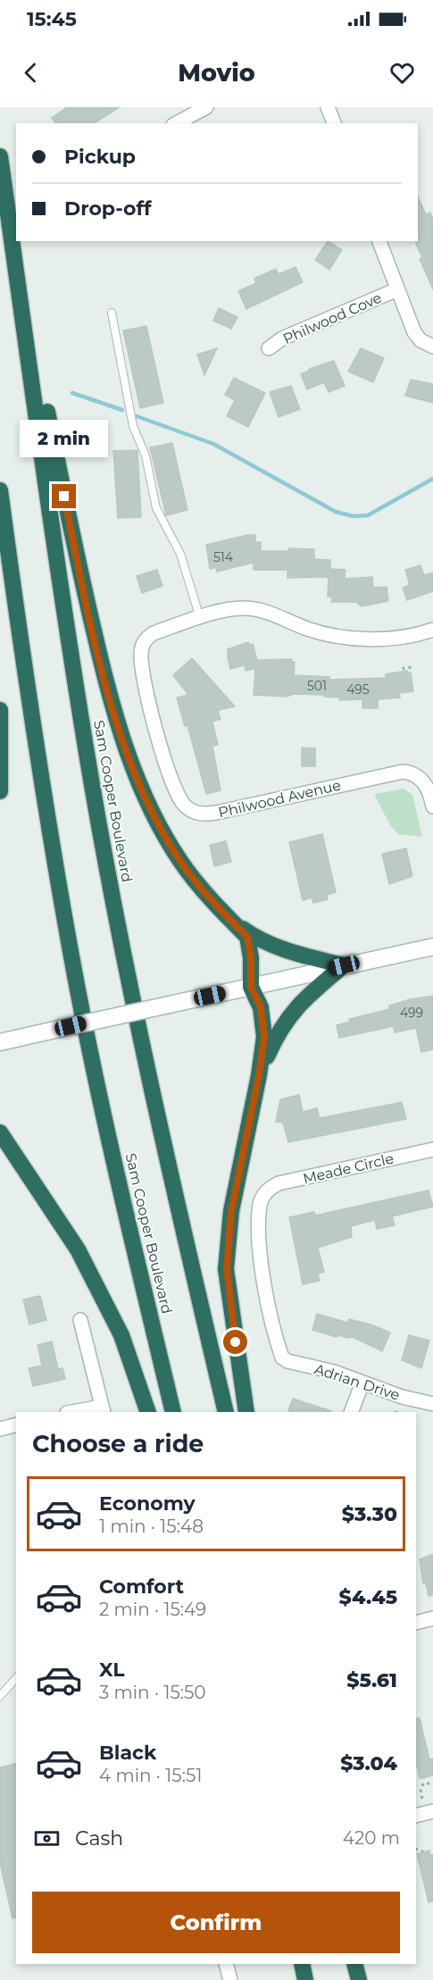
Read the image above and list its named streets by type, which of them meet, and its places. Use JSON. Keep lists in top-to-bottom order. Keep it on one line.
{"streets":{"highway":["Sam Cooper Boulevard"],"street":["Philwood Cove","Philwood Avenue","Meade Circle","Adrian Drive"]},"crossings":[["Meade Circle","Adrian Drive"]],"house_numbers":["514","501","495","499"],"page":{"status":"15:45","header":"Movio","banner":["Pickup","Drop-off"],"bubble":"2 min","heading":"Choose a ride","list":[{"name":"Economy","note":"1 min · 15:48","value":"$3.30"},{"name":"Comfort","note":"2 min · 15:49","value":"$4.45"},{"name":"XL","note":"3 min · 15:50","value":"$5.61"},{"name":"Black","note":"4 min · 15:51","value":"$3.04"}],"pay":["Cash","420 m"],"buttons":"Confirm"}}
